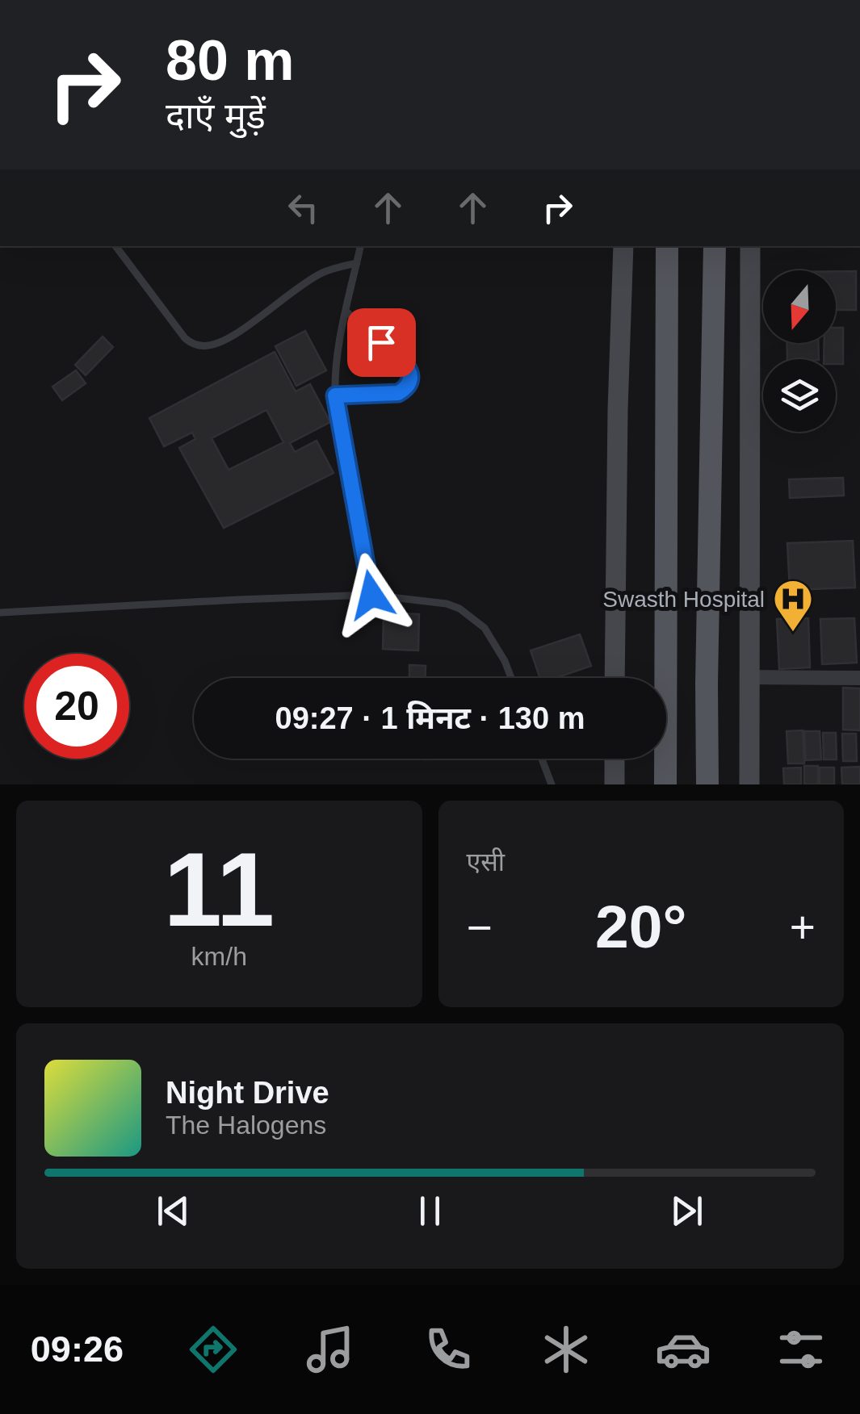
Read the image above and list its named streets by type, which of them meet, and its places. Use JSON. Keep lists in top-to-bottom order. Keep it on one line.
{"places":{"hospital":["Swasth Hospital"]},"north":"bottom","page":{"turn":["80 m","दाएँ मुड़ें"],"limit":"20","trip":"09:27 · 1 मिनट · 130 m","tile":[["11","km/h"],"एसी"],"heat":["−","20°","+"],"song":["Night Drive","The Halogens"],"tabs":"09:26"}}
